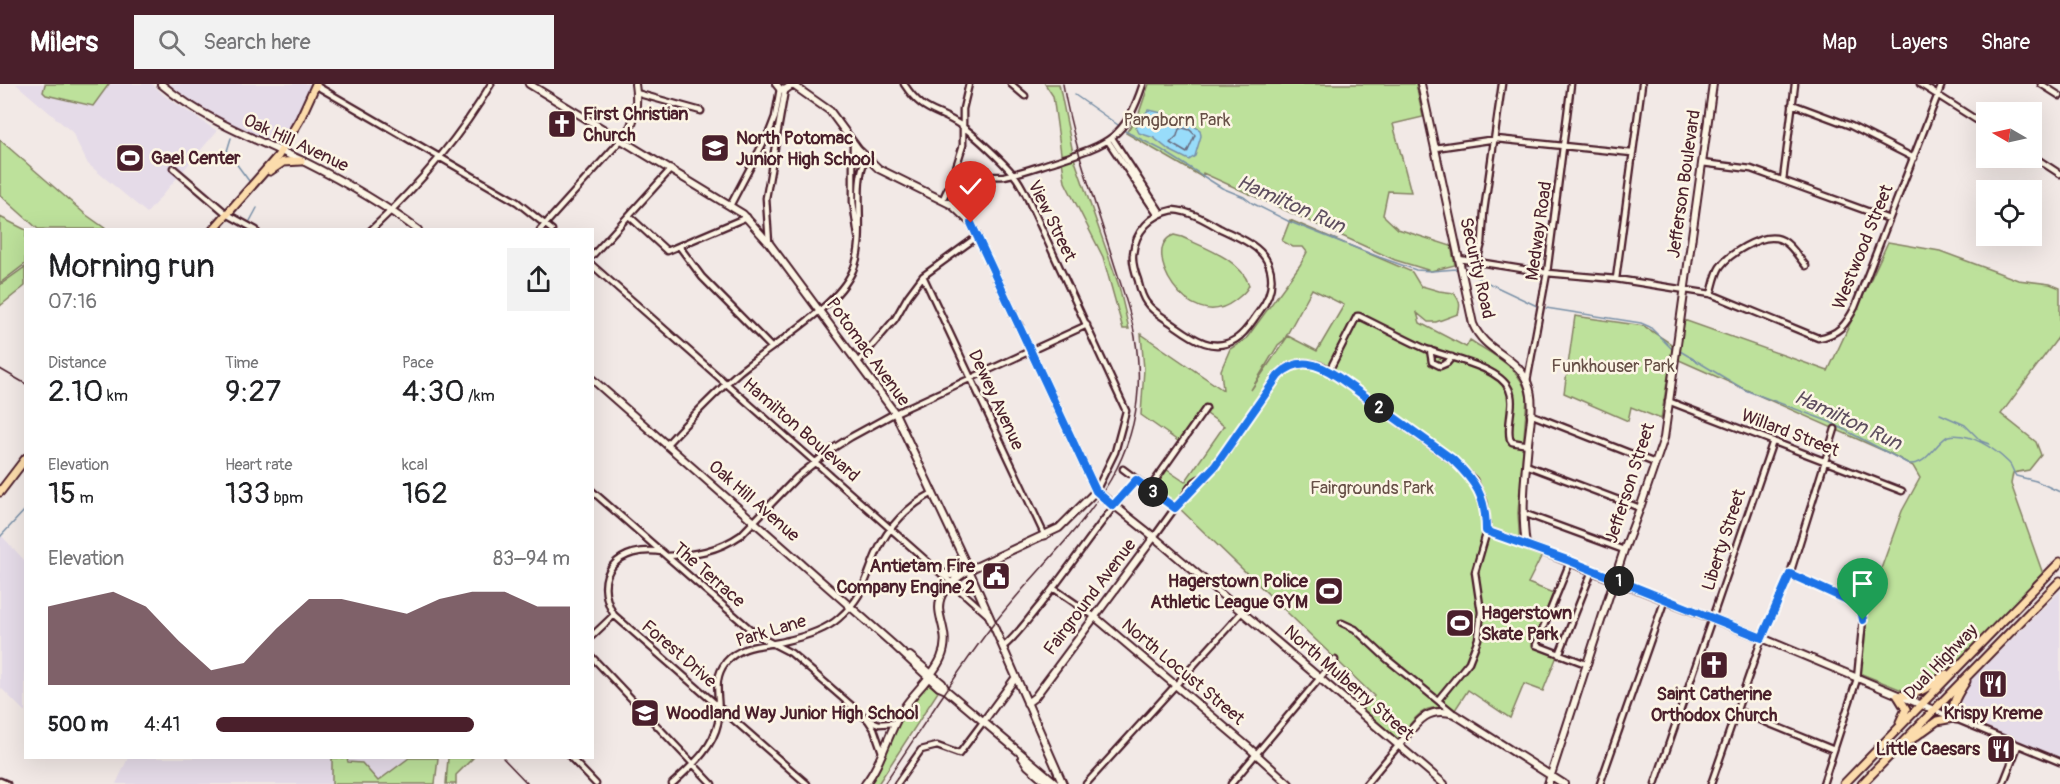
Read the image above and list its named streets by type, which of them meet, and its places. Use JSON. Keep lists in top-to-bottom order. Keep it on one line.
{"streets":{"main road":["Dual Highway"],"street":["Oak Hill Avenue","Jefferson Boulevard","View Street","Medway Road","Westwood Street","Security Road","Potomac Avenue","Dewey Avenue","Hamilton Boulevard","Willard Street","Jefferson Street","Liberty Street","The Terrace","Fairground Avenue","Park Lane","Forest Drive","North Locust Street","North Mulberry Street"]},"crossings":[["Oak Hill Avenue","Park Lane"],["Jefferson Boulevard","Westwood Street"],["Jefferson Boulevard","Jefferson Street"],["View Street","North Mulberry Street"],["Medway Road","Westwood Street"],["Medway Road","Security Road"],["Westwood Street","Security Road"],["Westwood Street","Jefferson Street"],["Potomac Avenue","Hamilton Boulevard"],["Potomac Avenue","Fairground Avenue"],["Potomac Avenue","Park Lane"],["Hamilton Boulevard","Park Lane"],["Willard Street","Jefferson Street"],["Willard Street","Liberty Street"],["The Terrace","Park Lane"],["Fairground Avenue","North Locust Street"],["Fairground Avenue","North Mulberry Street"],["Park Lane","Forest Drive"]],"water":["Hamilton Run"],"parks":["Pangborn Park","Funkhouser Park","Fairgrounds Park"],"places":{"church":["First Christian Church","Saint Catherine Orthodox Church"],"school or university":["North Potomac Junior High School","Woodland Way Junior High School"],"sports":["Gael Center","Hagerstown Police Athletic League GYM","Hagerstown Skate Park"],"public building":["Antietam Fire Company Engine 2"],"restaurant":["Krispy Kreme","Little Caesars"]},"north":"left","page":{"header":"Milers","search":"Search here","nav":["Map","Layers","Share"],"heading":["Morning run","07:16"],"stats":[["Distance","2.10 km"],["Time","9:27"],["Pace","4:30 /km"],["Elevation","15 m"],["Heart rate","133 bpm"],["kcal","162"]],"pins":["2","3","1"],"chart":["Elevation","83–94 m"],"list":[{"name":"500 m","note":"4:41"}]}}
